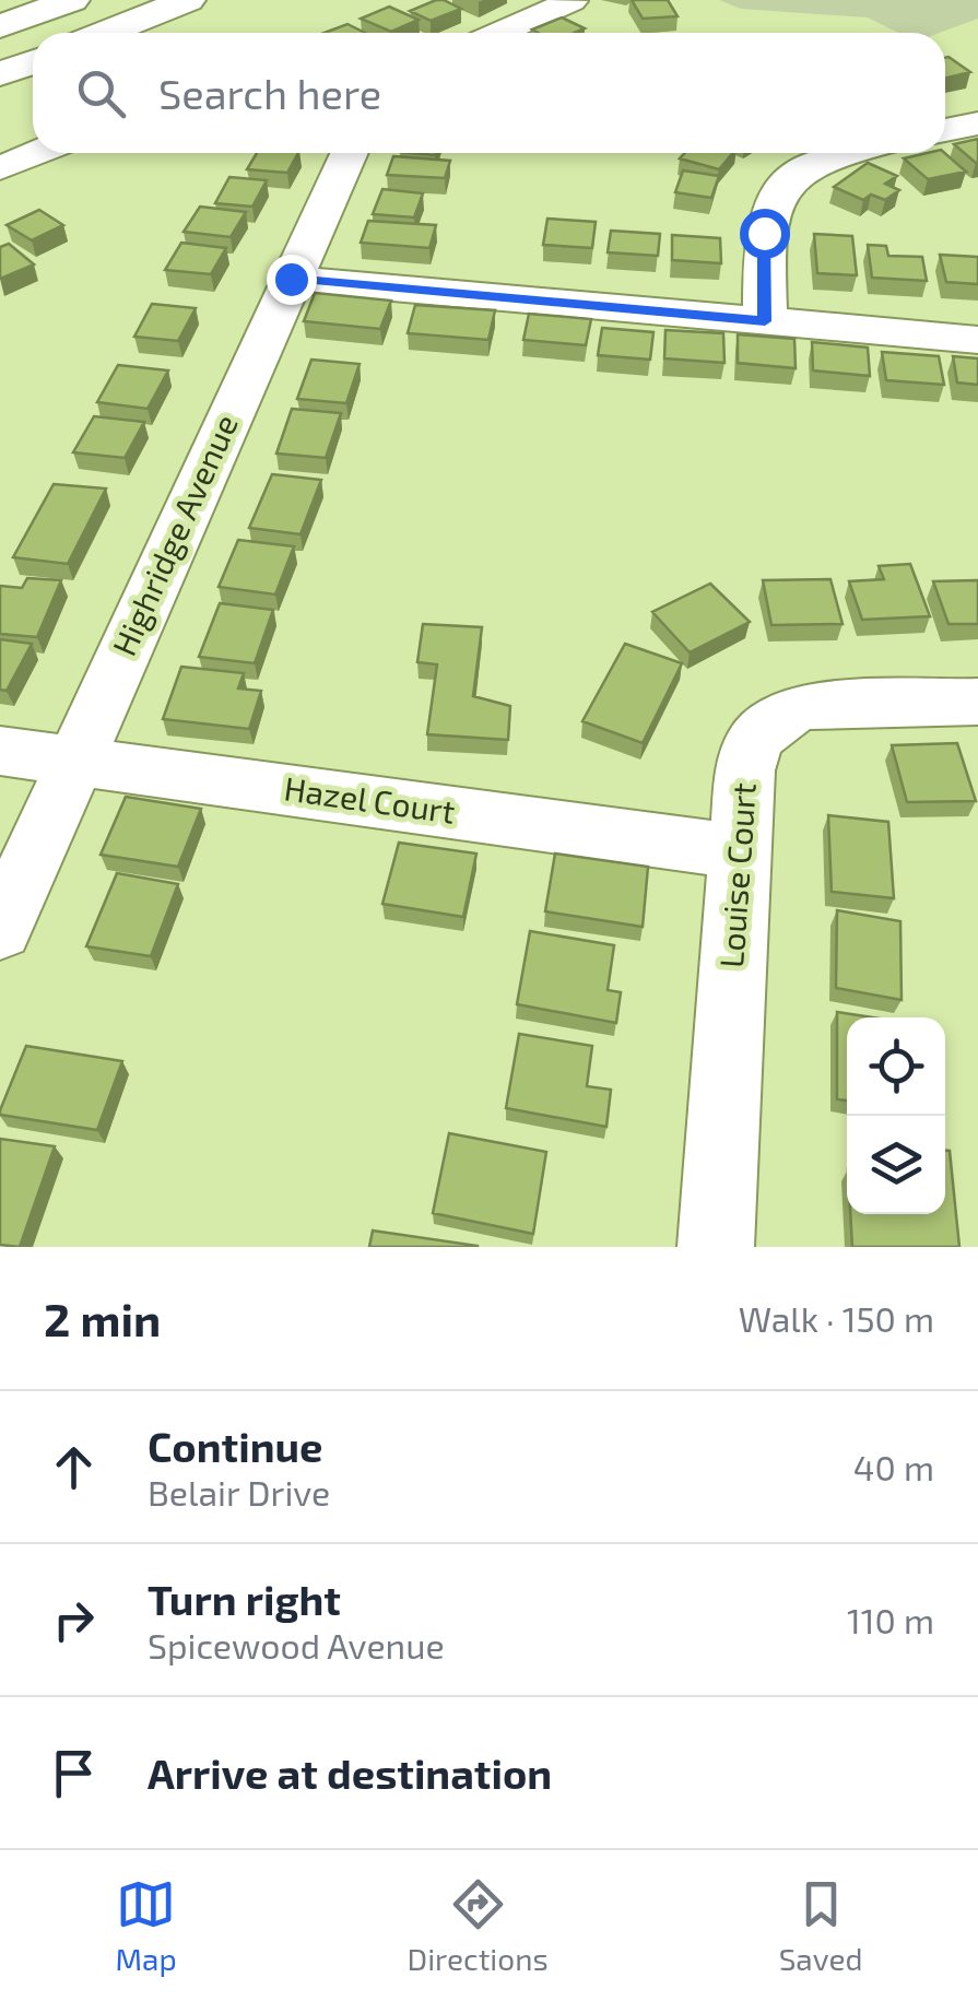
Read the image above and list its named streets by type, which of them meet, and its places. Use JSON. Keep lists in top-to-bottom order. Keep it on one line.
{"streets":{"street":["Highridge Avenue","Hazel Court","Louise Court"]},"crossings":[["Highridge Avenue","Hazel Court"],["Hazel Court","Louise Court"]],"page":{"search":"Search here","heading":["2 min","Walk · 150 m"],"list":[["Continue","Belair Drive","40 m"],["Turn right","Spicewood Avenue","110 m"],"Arrive at destination"],"nav":["Map","Directions","Saved"]}}
